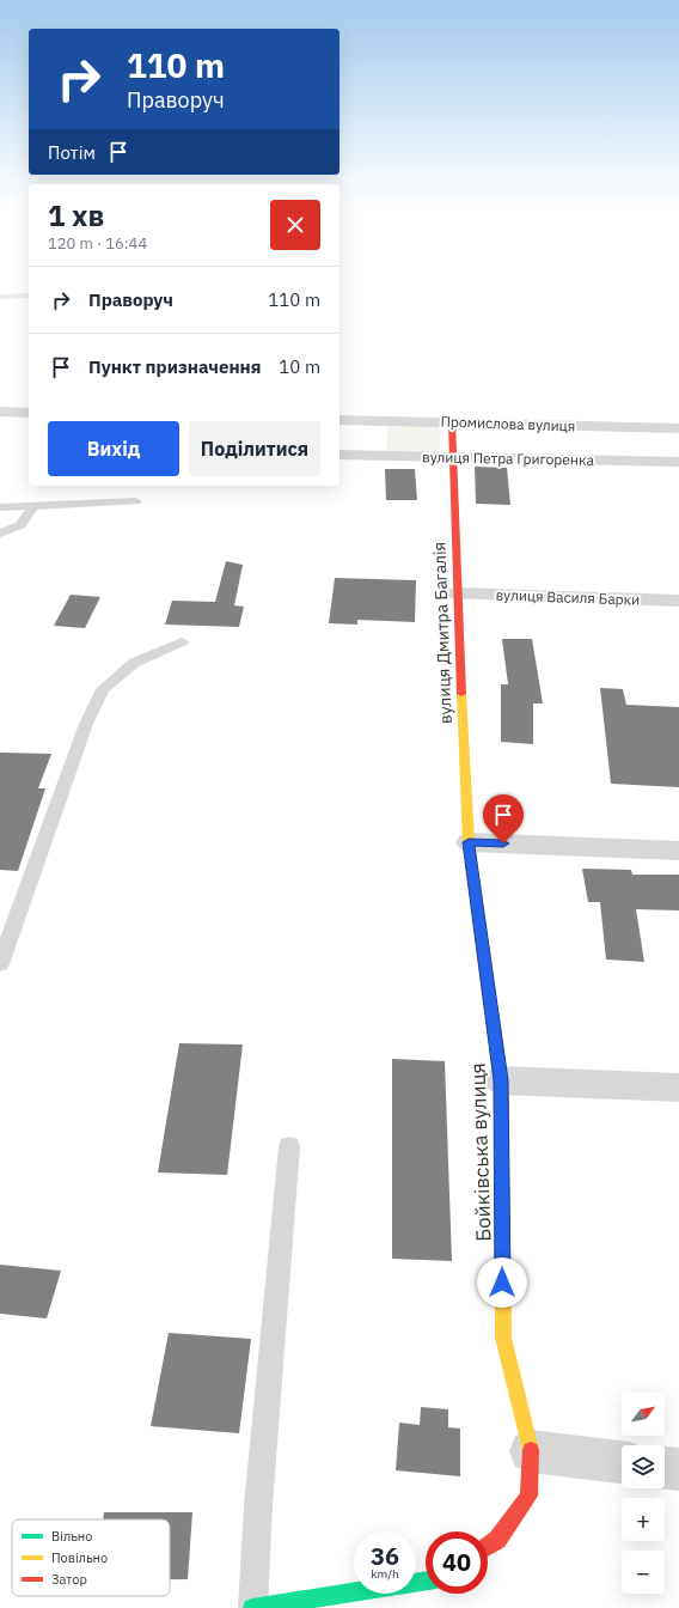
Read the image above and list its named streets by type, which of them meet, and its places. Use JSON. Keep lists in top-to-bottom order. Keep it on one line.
{"streets":{"street":["Промислова вулиця","вулиця Петра Григоренка","вулиця Василя Барки","вулиця Дмитра Багалія","Бойківська вулиця"]},"crossings":[["Промислова вулиця","вулиця Дмитра Багалія"],["вулиця Петра Григоренка","вулиця Дмитра Багалія"],["вулиця Василя Барки","вулиця Дмитра Багалія"],["вулиця Дмитра Багалія","Бойківська вулиця"]],"legend":["Вільно","Повільно","Затор"],"north":"top right","page":{"turn":["110 m","Праворуч"],"then":"Потім","heading":["1 хв","120 m · 16:44"],"list":[{"name":"Праворуч","value":"110 m"},{"name":"Пункт призначення","value":"10 m"}],"buttons":["Вихід","Поділитися"],"map_buttons":["+","−"],"speed":"36 km/h","limit":"40"}}
